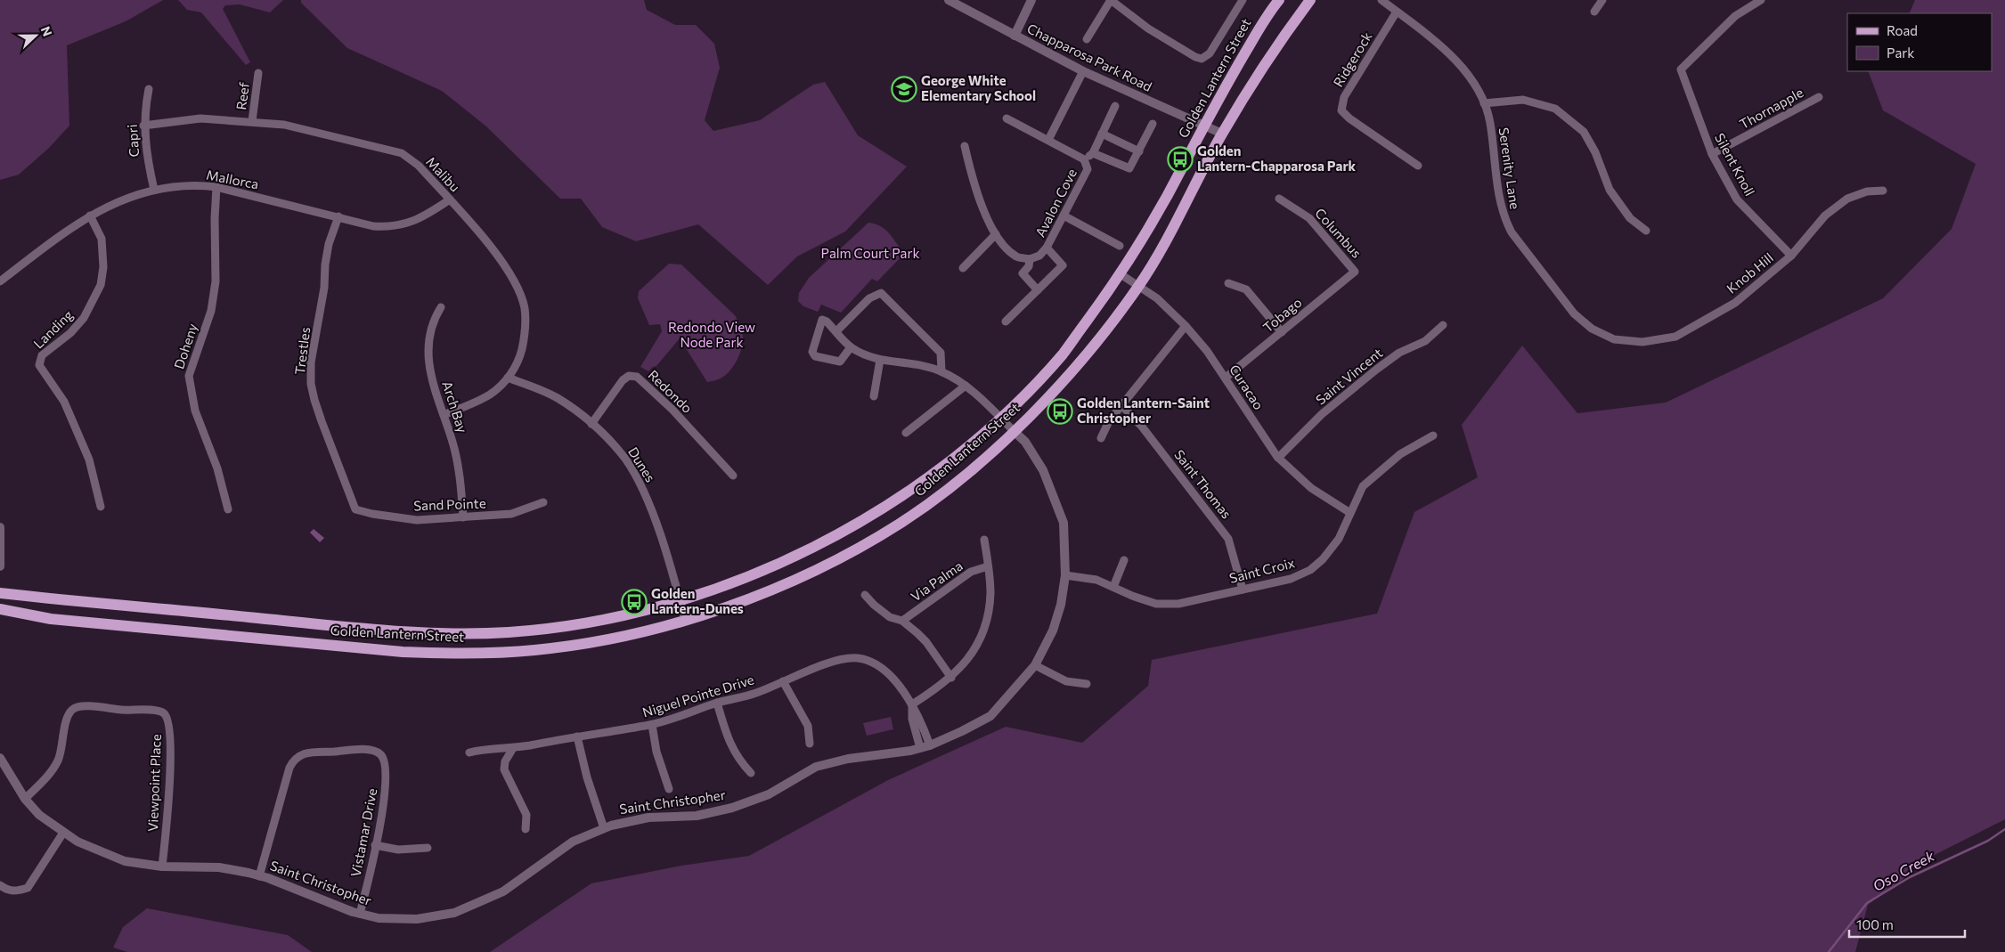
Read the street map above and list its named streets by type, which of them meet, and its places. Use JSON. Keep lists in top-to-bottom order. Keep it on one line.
{"streets":{"main road":["Golden Lantern Street"],"street":["Chapparosa Park Road","Ridgerock","Reef","Thornapple","Capri","Silent Knoll","Serenity Lane","Malibu","Mallorca","Avalon Cove","Columbus","Knob Hill","Tobago","Landing","Doheny","Trestles","Saint Vincent","Curacao","Redondo","Arch Bay","Dunes","Saint Thomas","Sand Pointe","Saint Croix","Via Palma","Niguel Pointe Drive","Viewpoint Place","Saint Christopher","Vistamar Drive"]},"crossings":[["Chapparosa Park Road","Golden Lantern Street"],["Ridgerock","Serenity Lane"],["Golden Lantern Street","Curacao"],["Golden Lantern Street","Dunes"],["Golden Lantern Street","Saint Christopher"],["Reef","Malibu"],["Thornapple","Silent Knoll"],["Capri","Malibu"],["Capri","Mallorca"],["Silent Knoll","Knob Hill"],["Serenity Lane","Knob Hill"],["Malibu","Mallorca"],["Malibu","Arch Bay"],["Malibu","Dunes"],["Mallorca","Landing"],["Mallorca","Doheny"],["Mallorca","Trestles"],["Columbus","Tobago"],["Tobago","Curacao"],["Trestles","Sand Pointe"],["Saint Vincent","Curacao"],["Curacao","Saint Croix"],["Redondo","Dunes"],["Arch Bay","Sand Pointe"],["Saint Thomas","Saint Croix"],["Saint Croix","Saint Christopher"],["Viewpoint Place","Saint Christopher"],["Saint Christopher","Vistamar Drive"]],"water":["Oso Creek"],"parks":["Palm Court Park","Redondo View Node Park"],"places":{"school or university":["George White Elementary School"],"bus stop":["Golden Lantern-Chapparosa Park","Golden Lantern-Saint Christopher","Golden Lantern-Dunes"]},"legend":["Road","Park"],"scale_bar":"100 m","north":"right"}
